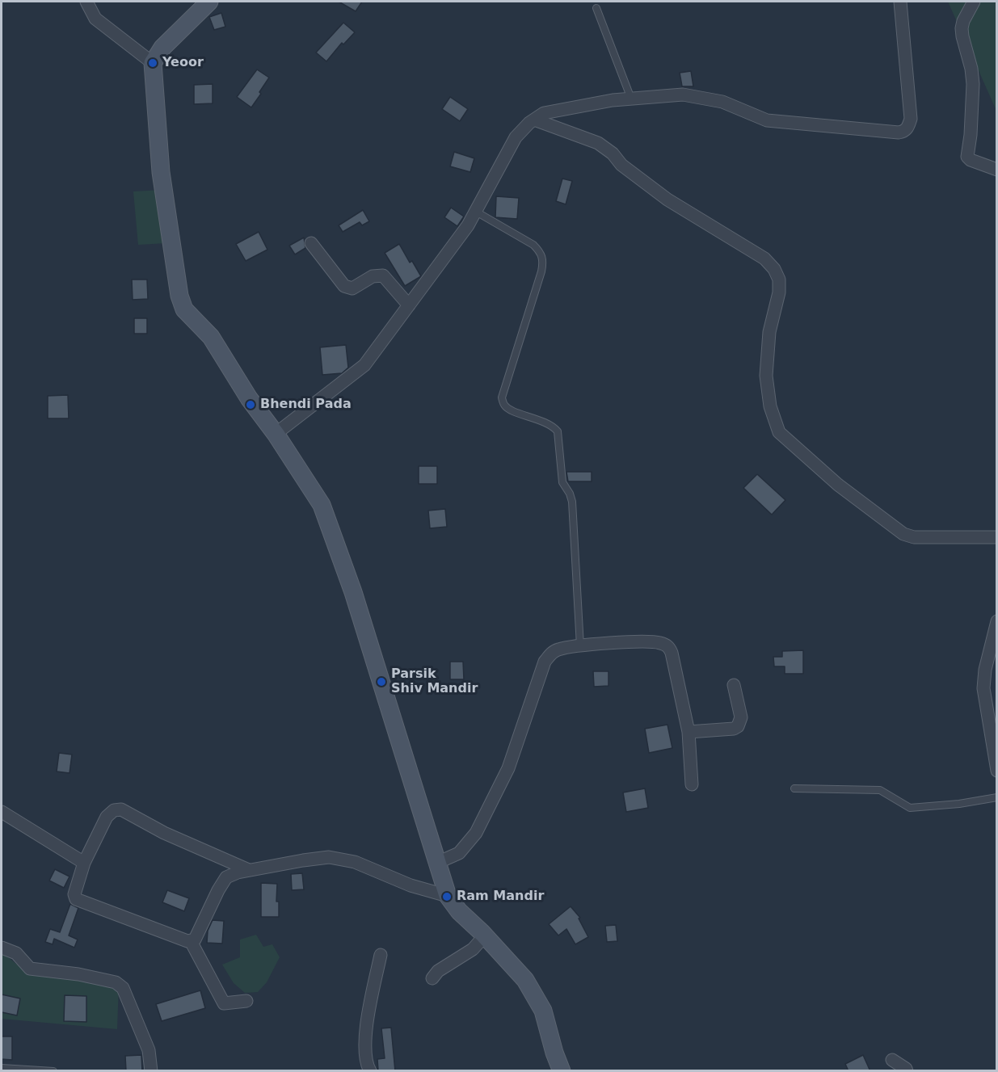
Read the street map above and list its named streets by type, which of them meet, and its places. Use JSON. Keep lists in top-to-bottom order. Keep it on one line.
{"places":["Yeoor","Bhendi Pada","Parsik Shiv Mandir","Ram Mandir"]}
